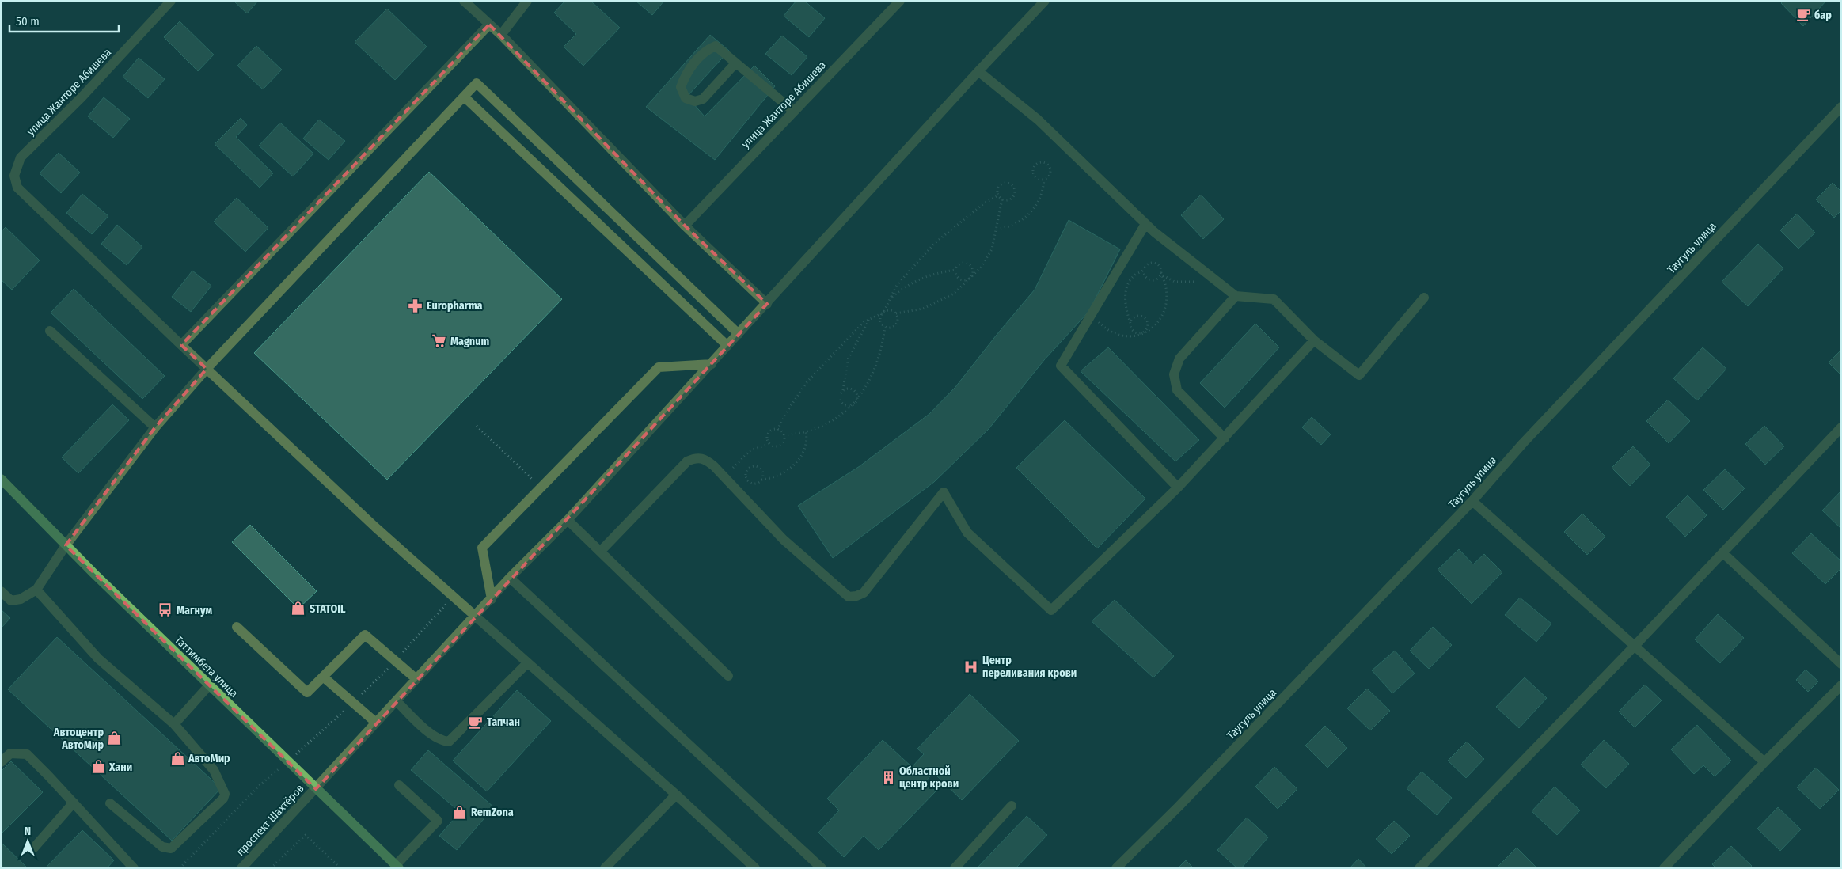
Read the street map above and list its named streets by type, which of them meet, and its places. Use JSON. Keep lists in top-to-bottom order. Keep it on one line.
{"streets":{"main road":["Таттимбета улица"],"street":["улица Жанторе Абишева","Таугуль улица","проспект Шахтёров"]},"crossings":[["Таттимбета улица","проспект Шахтёров"]],"places":{"cafe":["бар","Тапчан"],"pharmacy":["Europharma"],"supermarket":["Magnum"],"shop":["STATOIL","Автоцентр АвтоМир","АвтоМир","Хани","RemZona"],"bus stop":["Магнум"],"hospital":["Центр переливания крови"],"building":["Областной центр крови"]},"scale_bar":"50 m","north":"top"}
